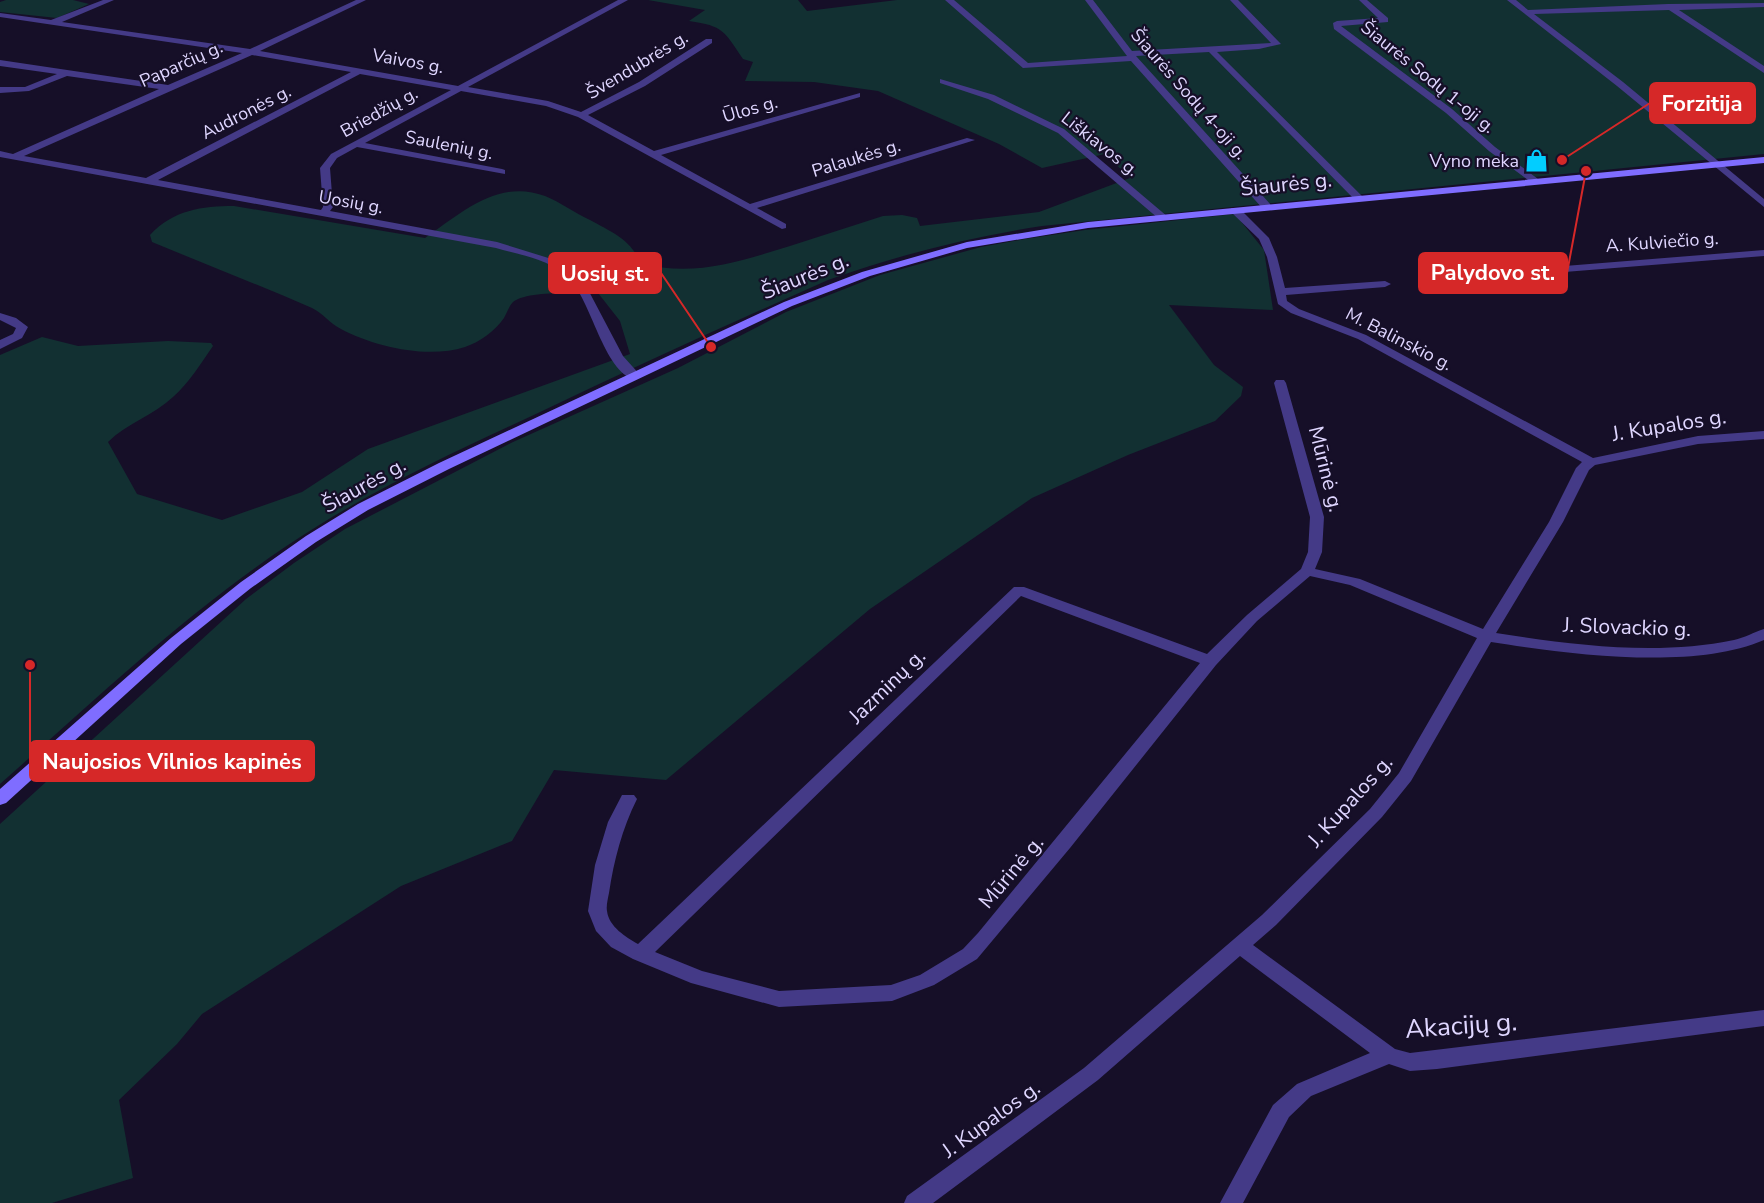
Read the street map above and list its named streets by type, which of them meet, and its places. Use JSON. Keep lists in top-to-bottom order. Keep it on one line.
{"streets":{"main road":["Šiaurės g."],"street":["Vaivos g.","Paparčių g.","Švendubrės g.","Šiaurės Sodų 1-oji g.","Šiaurės Sodų 4-oji g.","Ūlos g.","Audronės g.","Briedžių g.","Liškiavos g.","Saulenių g.","Palaukės g.","Uosių g.","A. Kulviečio g.","M. Balinskio g.","J. Kupalos g.","Mūrinė g.","J. Slovackio g.","Jazminų g.","Akacijų g."]},"crossings":[["Vaivos g.","Paparčių g."],["Vaivos g.","Švendubrės g."],["Vaivos g.","Ūlos g."],["Vaivos g.","Audronės g."],["Vaivos g.","Briedžių g."],["Vaivos g.","Palaukės g."],["Paparčių g.","Uosių g."],["Šiaurės Sodų 1-oji g.","Šiaurės g."],["Šiaurės Sodų 4-oji g.","Šiaurės g."],["Audronės g.","Uosių g."],["Briedžių g.","Saulenių g."],["Briedžių g.","Uosių g."],["Liškiavos g.","Šiaurės g."],["Šiaurės g.","Uosių g."],["M. Balinskio g.","J. Kupalos g."],["J. Kupalos g.","J. Slovackio g."],["Mūrinė g.","J. Slovackio g."],["Mūrinė g.","Jazminų g."]],"places":{"other":["Forzitija","Palydovo st.","Uosių st.","Naujosios Vilnios kapinės"],"shop":["Vyno meka"]}}
